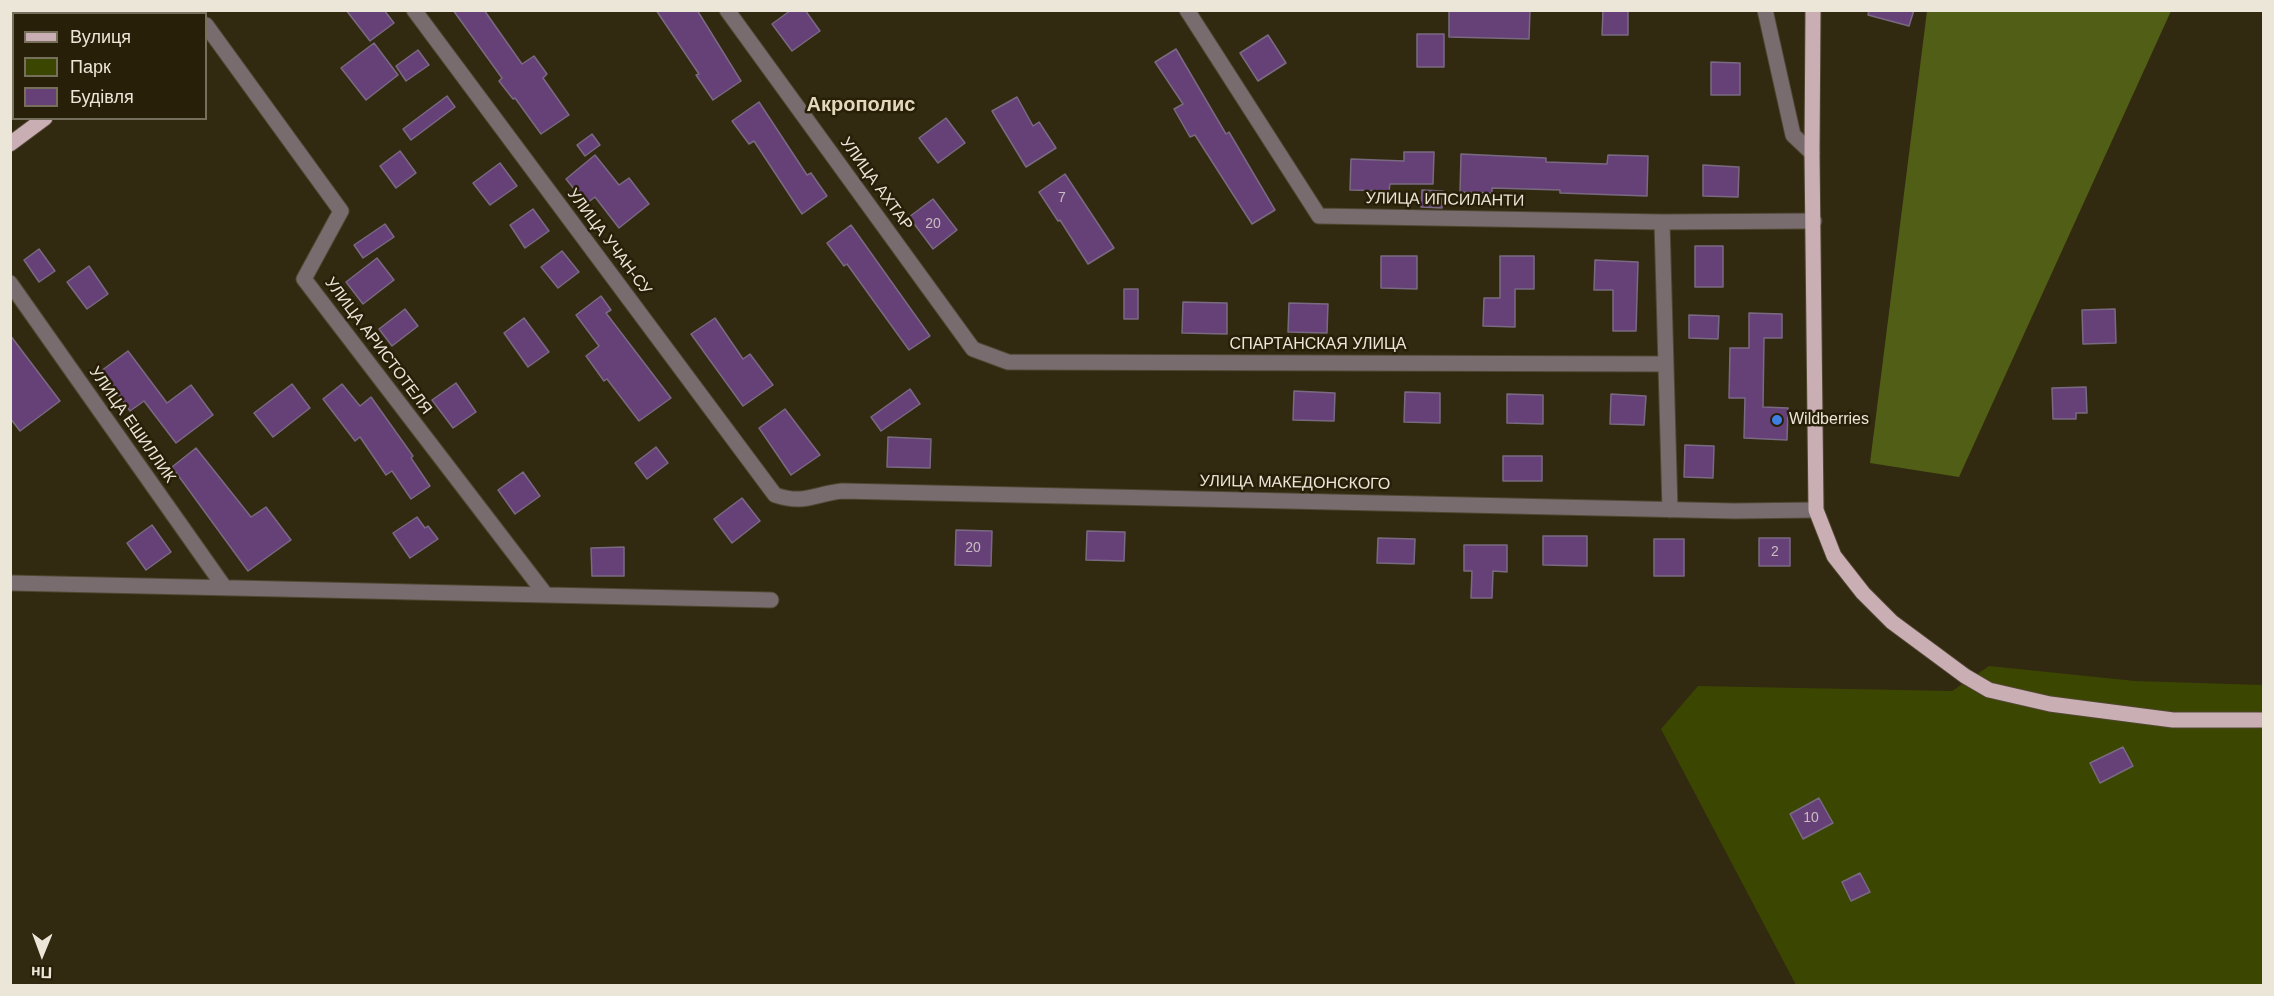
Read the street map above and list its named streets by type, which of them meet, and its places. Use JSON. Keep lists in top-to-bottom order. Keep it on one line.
{"streets":{"street":["УЛИЦА АХТАР","УЛИЦА ИПСИЛАНТИ","УЛИЦА УЧАН-СУ","СПАРТАНСКАЯ УЛИЦА","УЛИЦА АРИСТОТЕЛЯ","УЛИЦА ЕШИЛЛИК","УЛИЦА МАКЕДОНСКОГО"]},"crossings":[["УЛИЦА АХТАР","СПАРТАНСКАЯ УЛИЦА"],["УЛИЦА УЧАН-СУ","УЛИЦА МАКЕДОНСКОГО"]],"districts":["Акрополис"],"places":["Wildberries"],"house_numbers":["7","20","20","2","10"],"legend":["Вулиця","Парк","Будівля"],"north":"bottom"}
